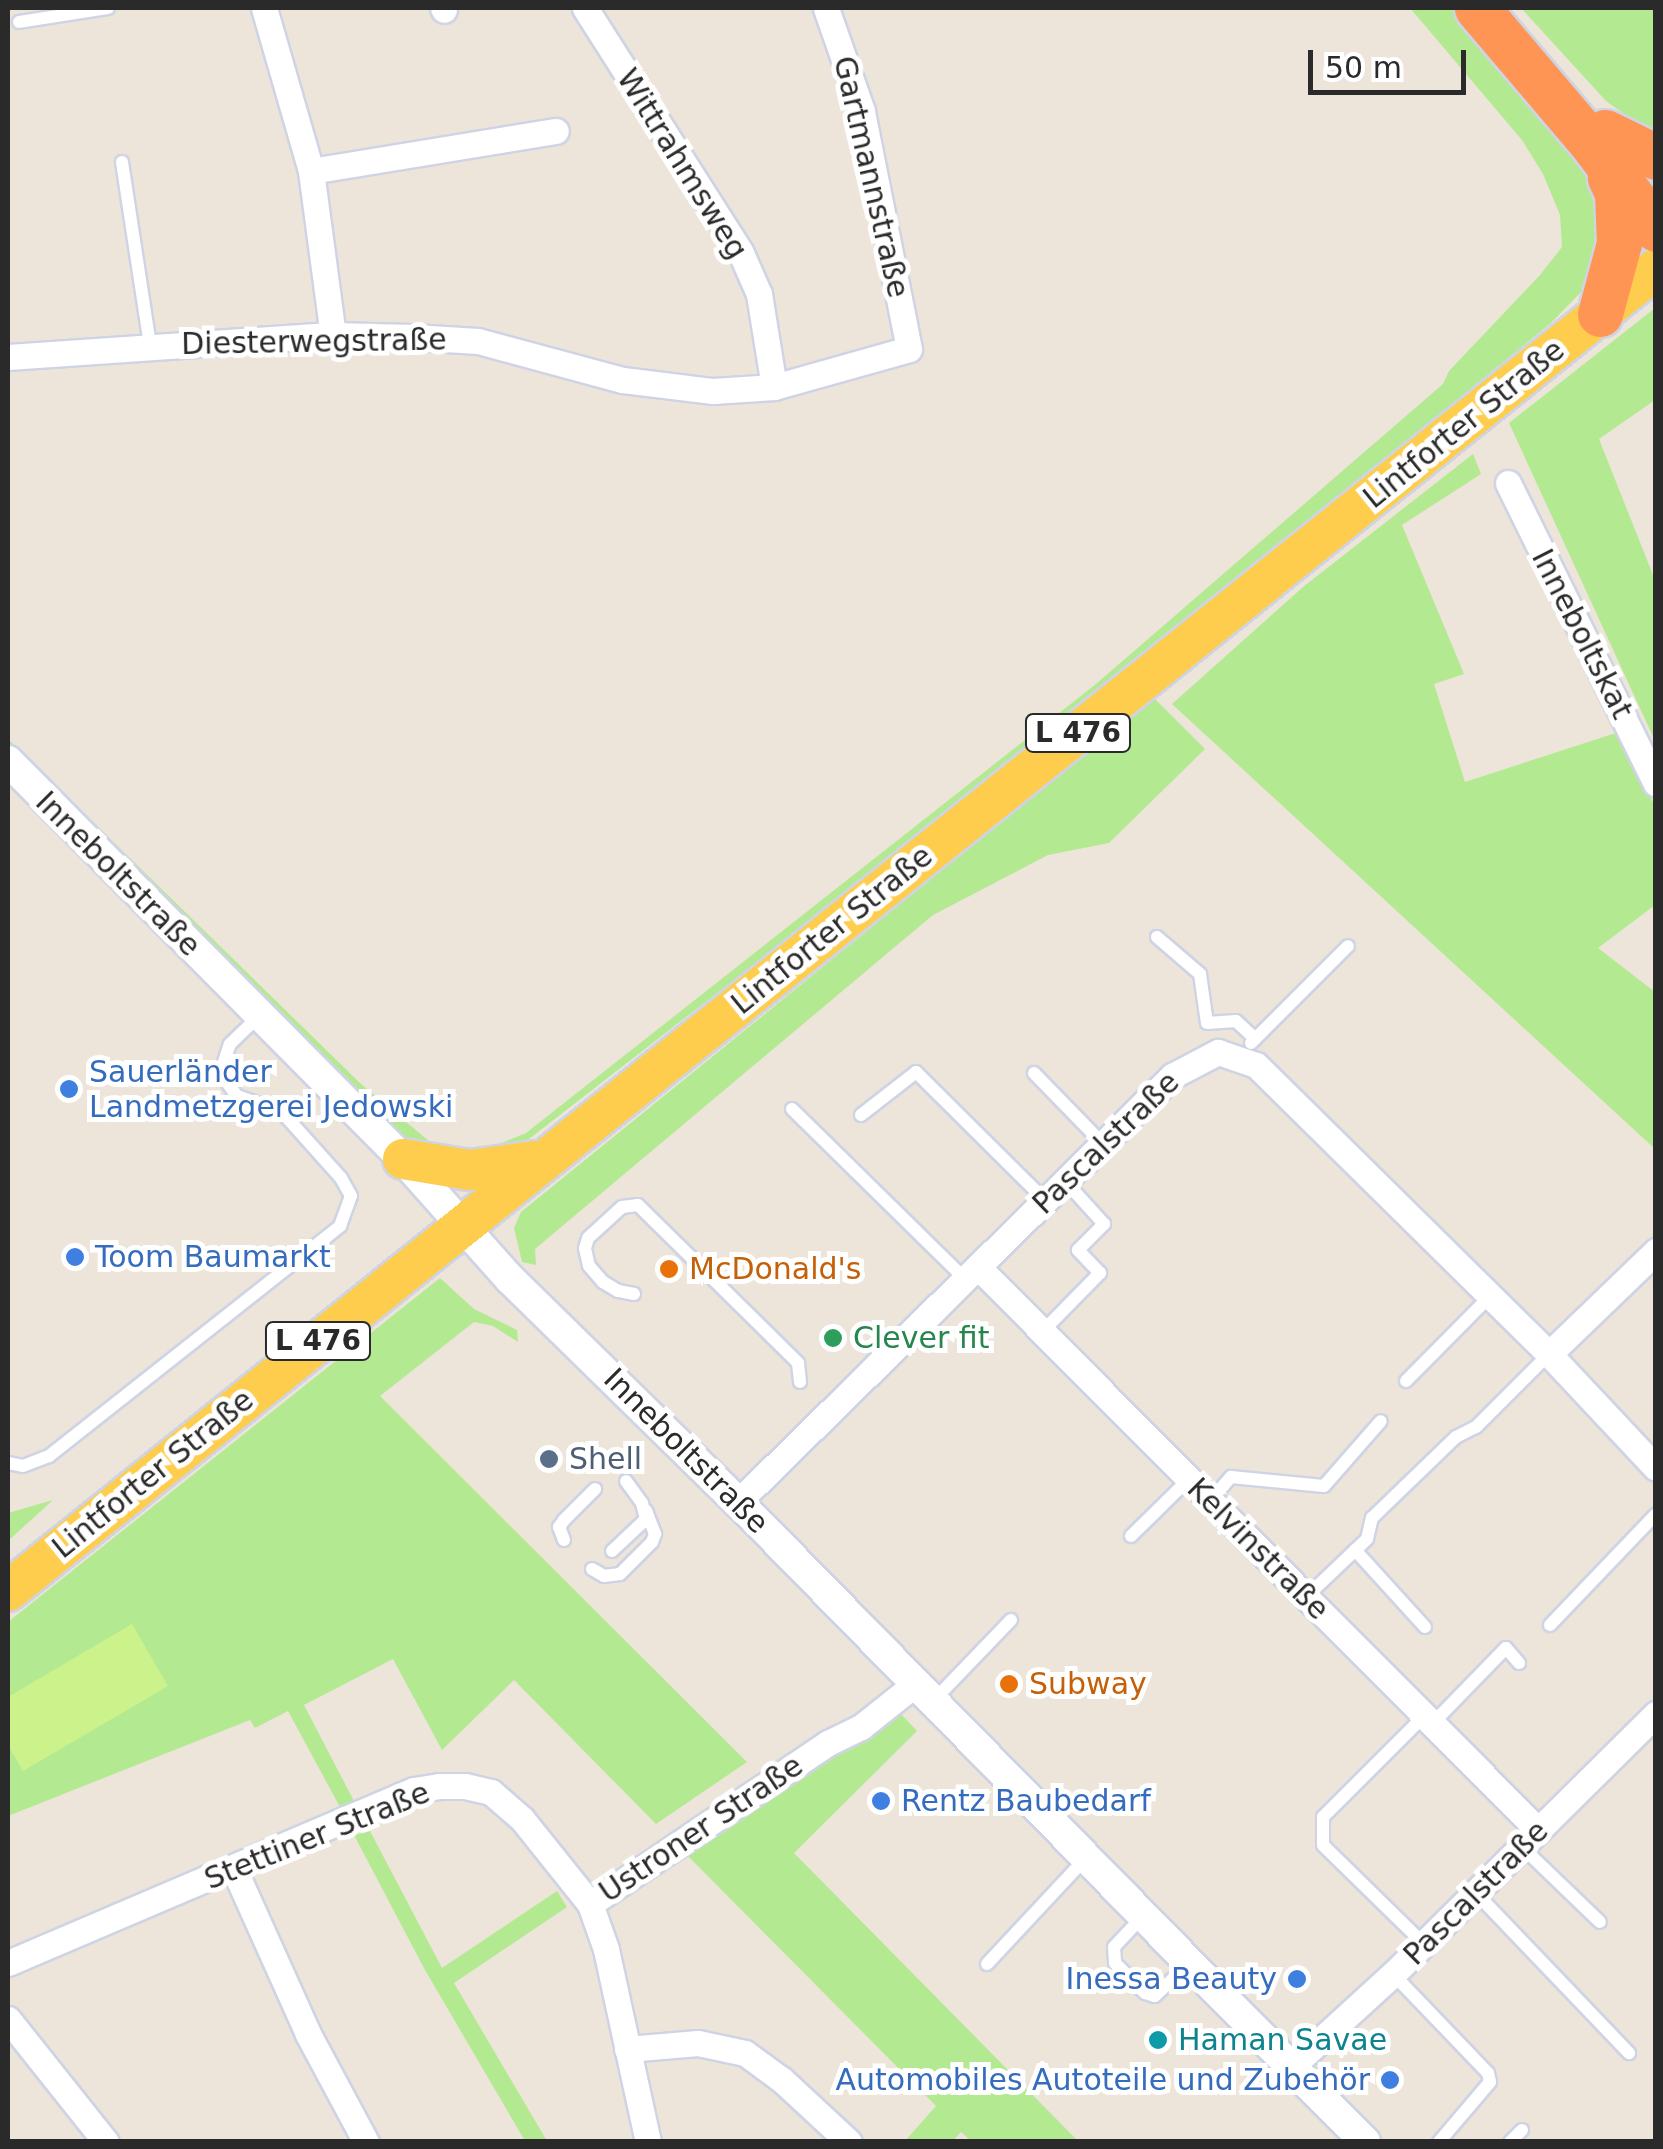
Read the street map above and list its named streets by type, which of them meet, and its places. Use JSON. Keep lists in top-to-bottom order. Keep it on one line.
{"streets":{"main road":["Lintforter Straße","L 476"],"street":["Wittrahmsweg","Gartmannstraße","Diesterwegstraße","Inneboltskat","Inneboltstraße","Pascalstraße","Kelvinstraße","Ustroner Straße","Stettiner Straße"]},"crossings":[["Wittrahmsweg","Diesterwegstraße"],["Gartmannstraße","Diesterwegstraße"],["Lintforter Straße","Inneboltstraße"],["Inneboltstraße","Pascalstraße"],["Inneboltstraße","Ustroner Straße"],["Pascalstraße","Kelvinstraße"],["Ustroner Straße","Stettiner Straße"]],"places":["Sauerländer Landmetzgerei Jedowski","Toom Baumarkt","McDonald's","Clever fit","Shell","Subway","Rentz Baubedarf","Inessa Beauty","Haman Savae","Automobiles Autoteile und Zubehör"],"scale_bar":"50 m"}
